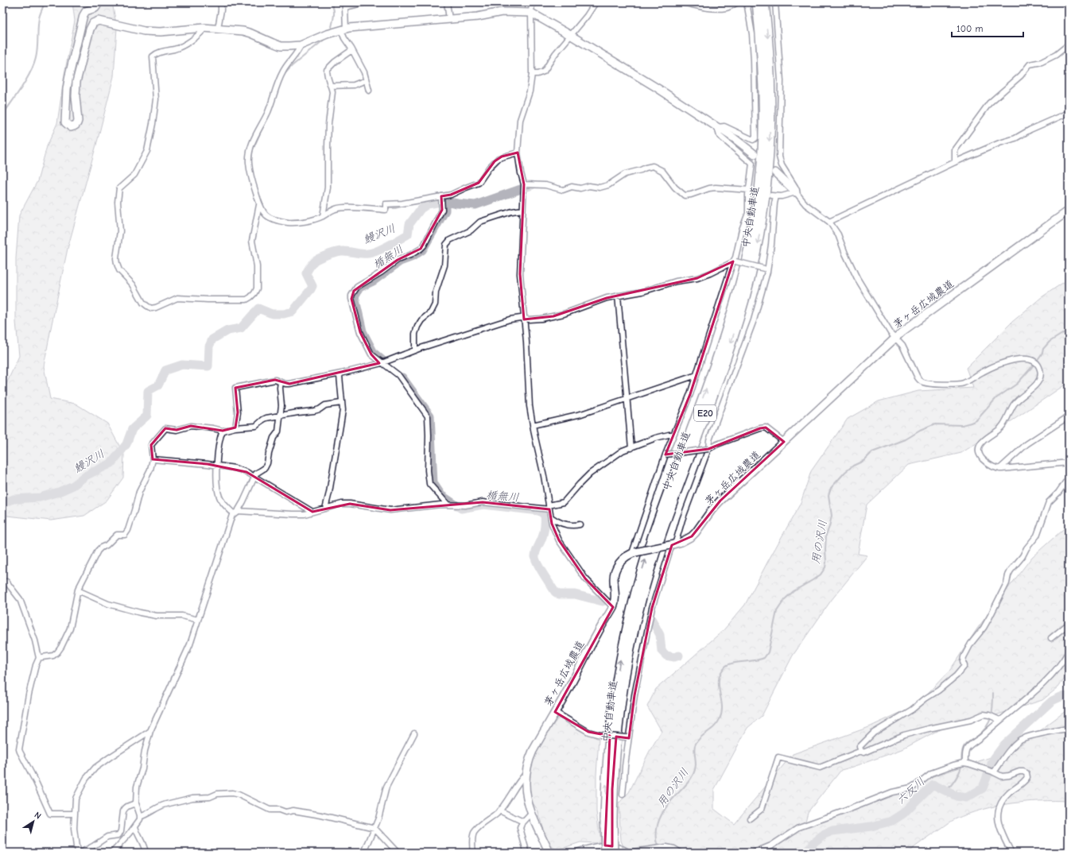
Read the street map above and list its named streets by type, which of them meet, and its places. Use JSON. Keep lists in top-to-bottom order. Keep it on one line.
{"streets":{"highway":["中央自動車道","E20"],"street":["茅ヶ岳広域農道"]},"water":["鰻沢川","楯無川","用の沢川","六反川"],"scale_bar":"100 m","north":"top right"}
